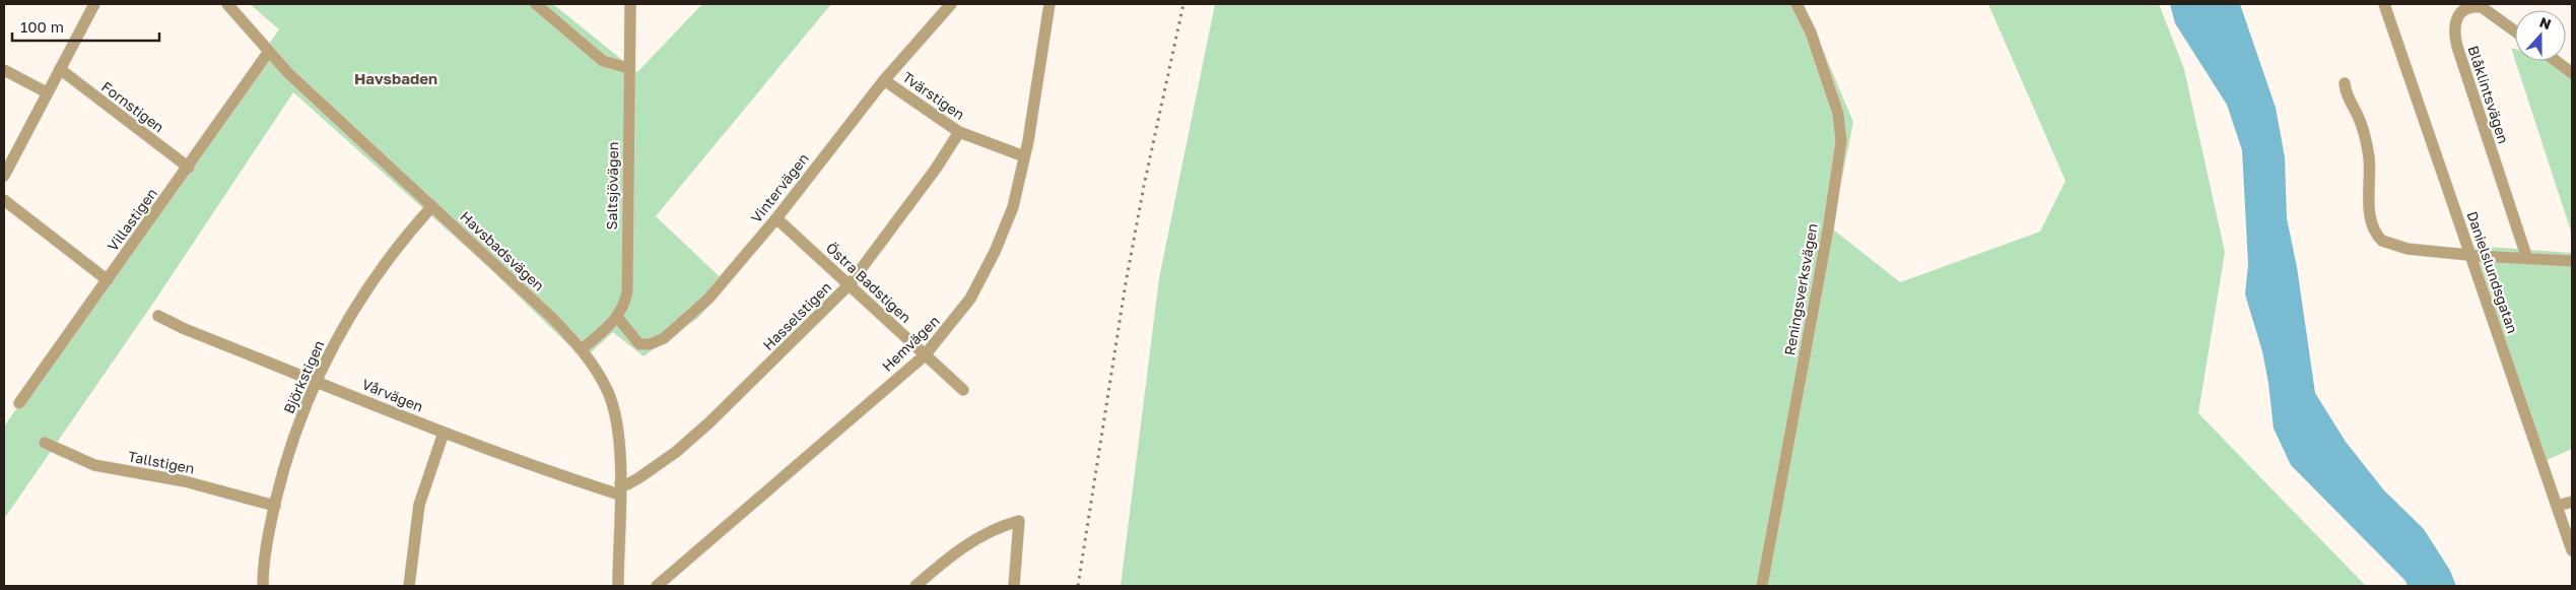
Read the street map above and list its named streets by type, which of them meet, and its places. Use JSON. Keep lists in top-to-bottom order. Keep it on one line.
{"streets":{"street":["Blåklintsvägen","Tvärstigen","Fornstigen","Saltsjövägen","Vintervägen","Villastigen","Havsbadsvägen","Danielslundsgatan","Östra Badstigen","Reningsverksvägen","Hasselstigen","Hemvägen","Björkstigen","Vårvägen","Tallstigen"]},"crossings":[["Tvärstigen","Vintervägen"],["Tvärstigen","Hasselstigen"],["Tvärstigen","Hemvägen"],["Fornstigen","Villastigen"],["Saltsjövägen","Vintervägen"],["Saltsjövägen","Havsbadsvägen"],["Vintervägen","Östra Badstigen"],["Villastigen","Havsbadsvägen"],["Havsbadsvägen","Hasselstigen"],["Havsbadsvägen","Björkstigen"],["Havsbadsvägen","Vårvägen"],["Östra Badstigen","Hasselstigen"],["Östra Badstigen","Hemvägen"],["Hasselstigen","Vårvägen"],["Björkstigen","Vårvägen"],["Björkstigen","Tallstigen"]],"districts":["Havsbaden"],"scale_bar":"100 m","north":"top"}
